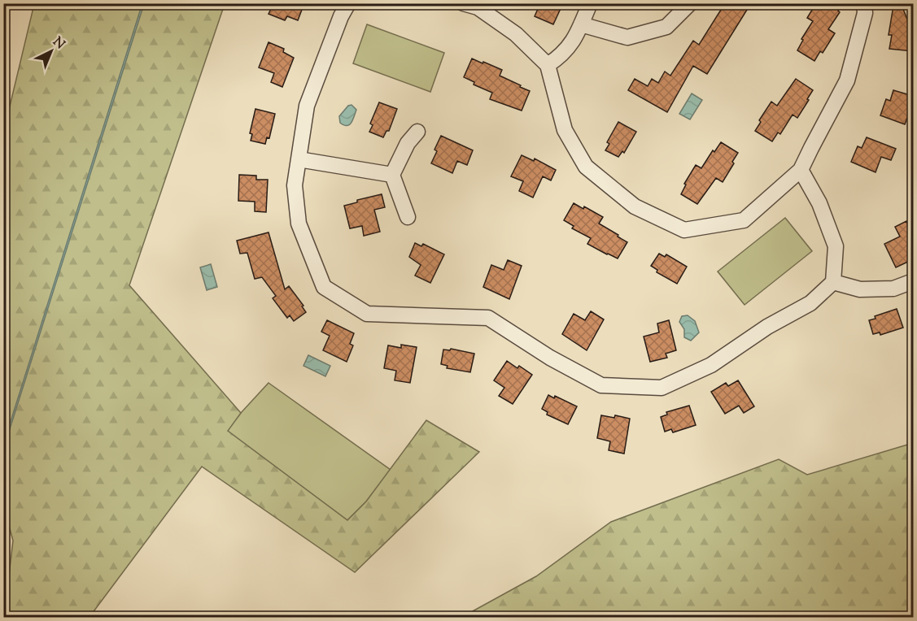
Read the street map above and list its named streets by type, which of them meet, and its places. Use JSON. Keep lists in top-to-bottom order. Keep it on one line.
{"north":"top right"}
